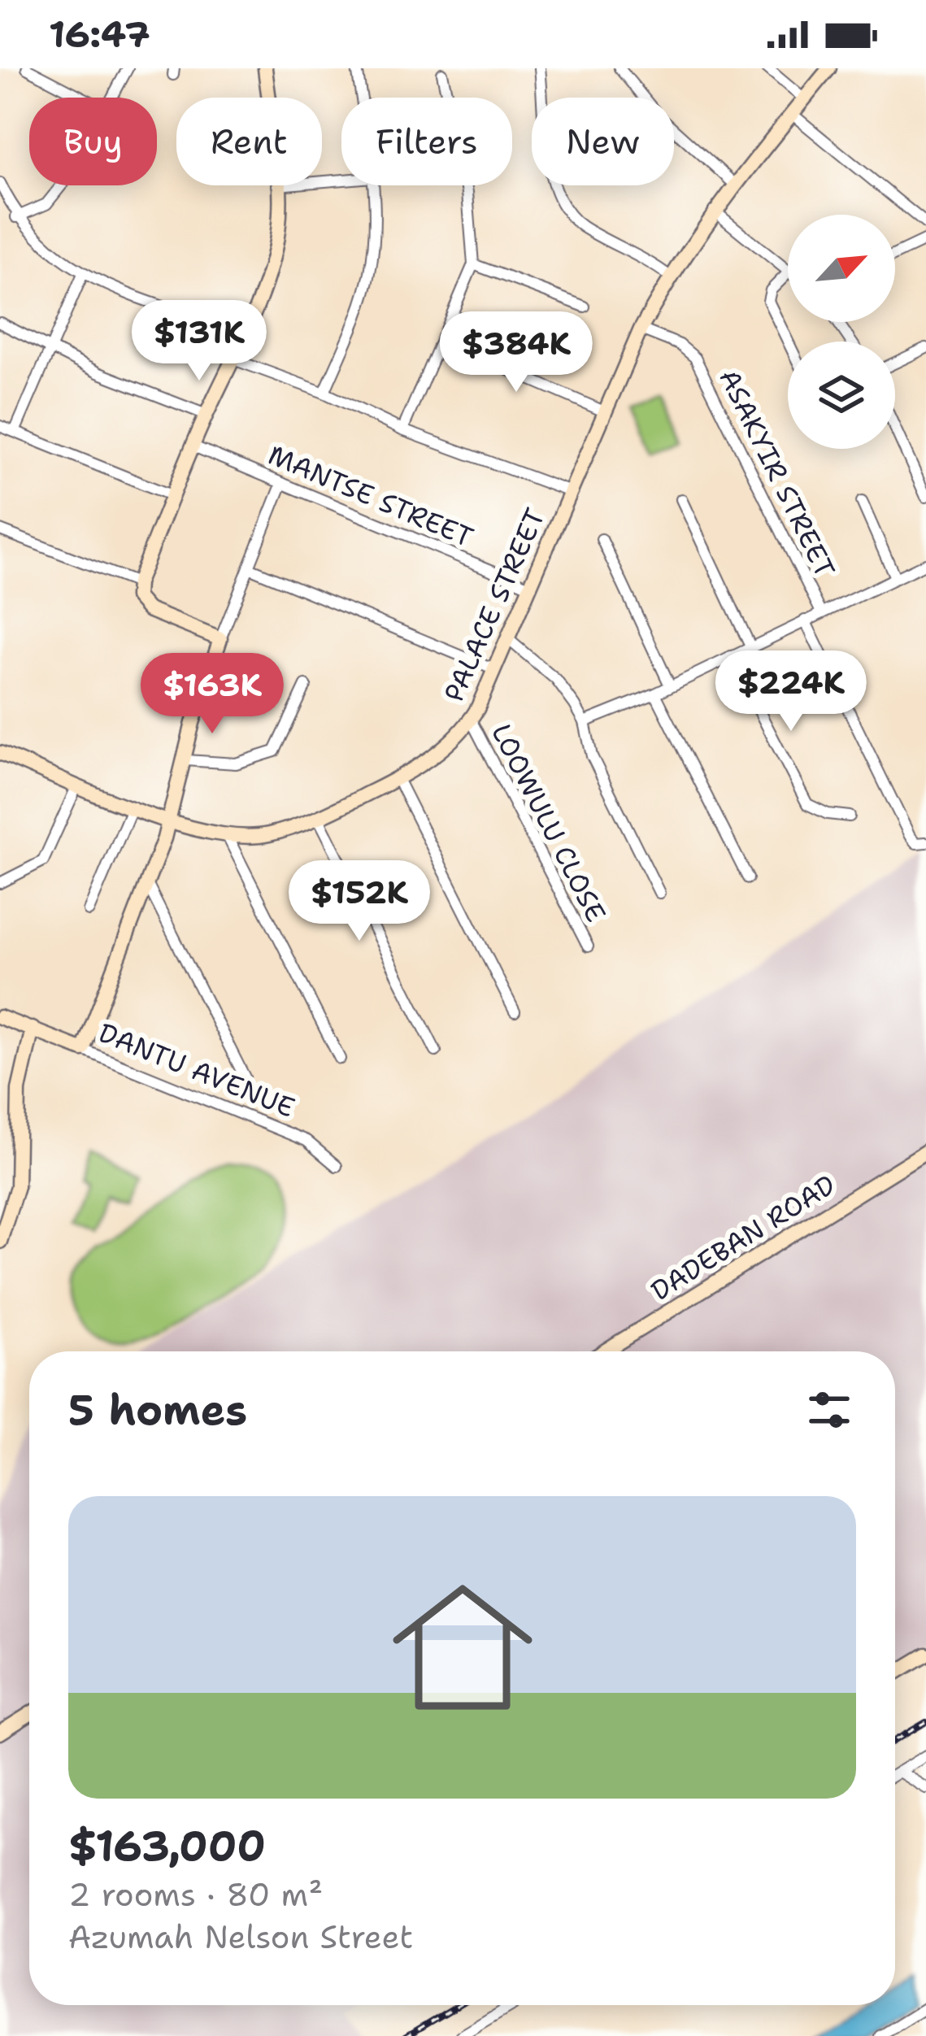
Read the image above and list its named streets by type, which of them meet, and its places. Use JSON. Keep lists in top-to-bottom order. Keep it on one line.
{"streets":{"street":["ASAKYIR STREET","MANTSE STREET","PALACE STREET","LOOWULU CLOSE","DANTU AVENUE","DADEBAN ROAD"]},"crossings":[["ASAKYIR STREET","PALACE STREET"],["MANTSE STREET","PALACE STREET"],["PALACE STREET","LOOWULU CLOSE"]],"north":"top right","page":{"status":"16:47","chip":["Buy","Rent","Filters","New"],"price":["$131K","$384K","$224K","$163K","$152K"],"heading":"5 homes","list":[{"name":"$163,000","note":"2 rooms · 80 m² · Azumah Nelson Street"}]}}
